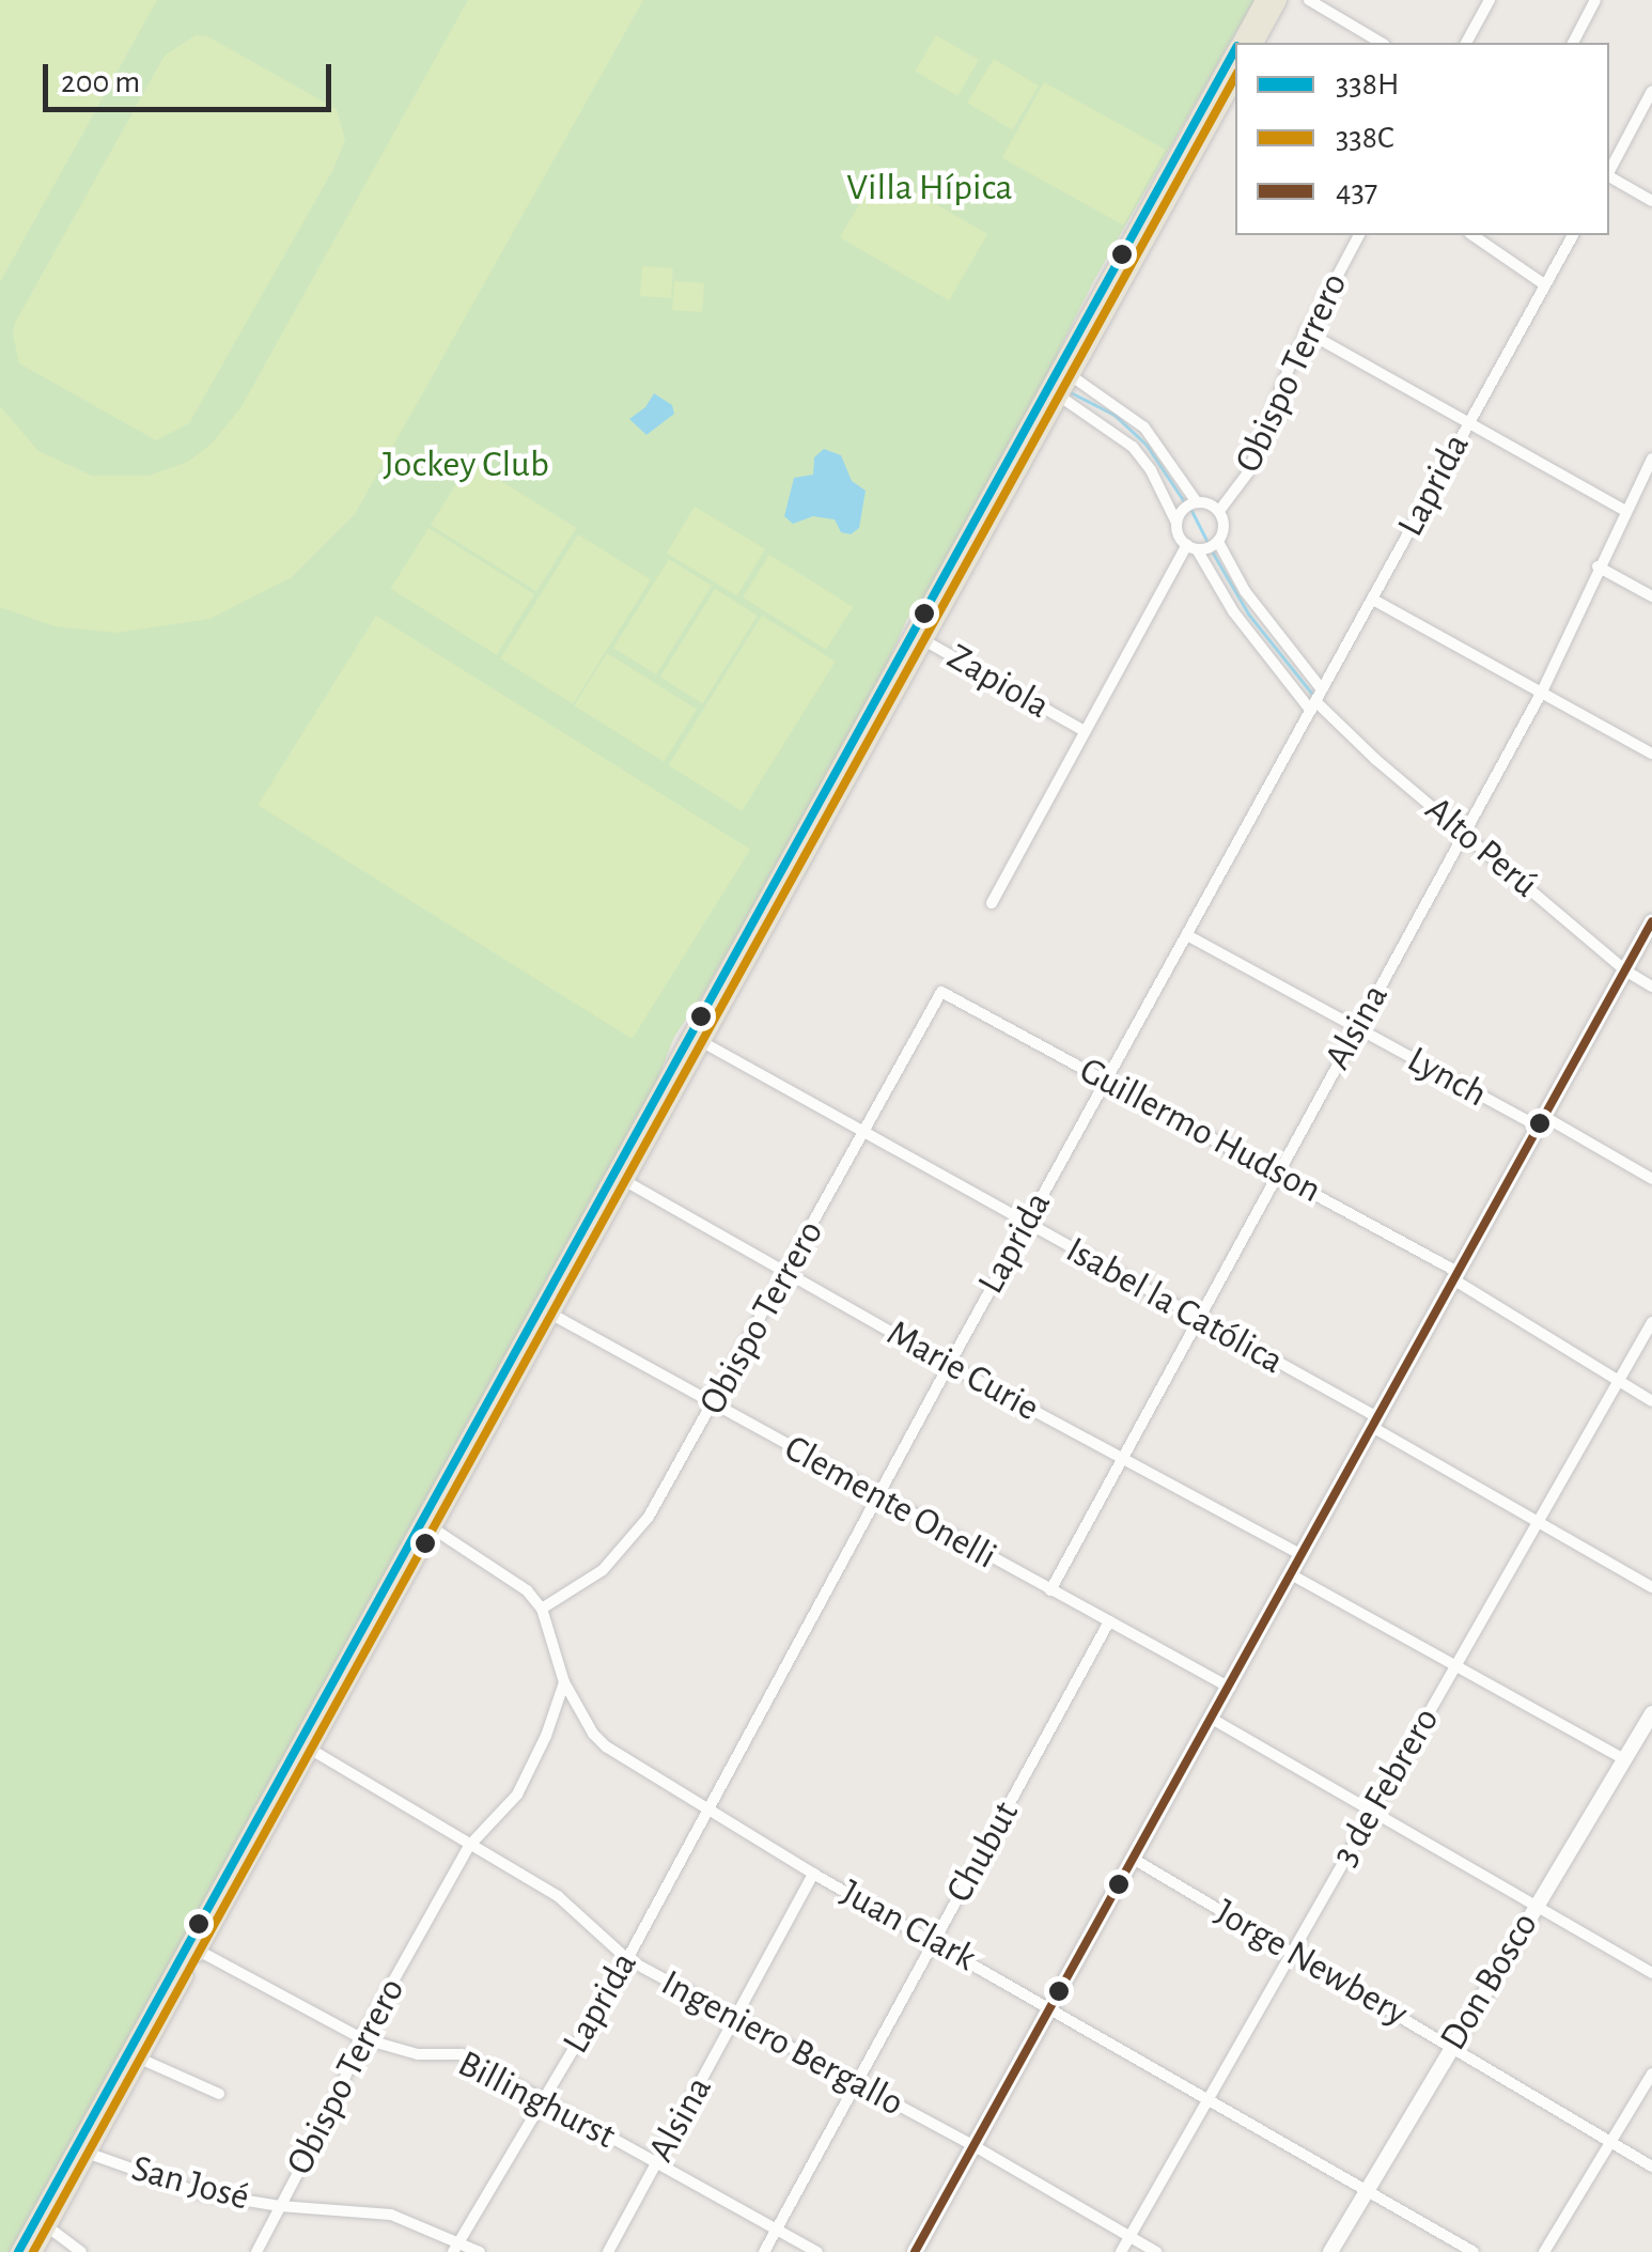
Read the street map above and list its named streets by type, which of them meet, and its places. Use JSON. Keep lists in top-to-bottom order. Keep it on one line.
{"streets":{"main road":["Don Bosco"],"street":["Obispo Terrero","Laprida","Zapiola","Alto Perú","Alsina","Lynch","Guillermo Hudson","Isabel la Católica","Marie Curie","Clemente Onelli","3 de Febrero","Chubut","Juan Clark","Jorge Newbery","Ingeniero Bergallo","Billinghurst","San José"]},"crossings":[["Obispo Terrero","Alto Perú"],["Obispo Terrero","Guillermo Hudson"],["Obispo Terrero","Isabel la Católica"],["Obispo Terrero","Marie Curie"],["Obispo Terrero","Clemente Onelli"],["Obispo Terrero","Juan Clark"],["Obispo Terrero","Ingeniero Bergallo"],["Obispo Terrero","Billinghurst"],["Obispo Terrero","San José"],["Laprida","Alto Perú"],["Laprida","Lynch"],["Laprida","Guillermo Hudson"],["Laprida","Isabel la Católica"],["Laprida","Marie Curie"],["Laprida","Clemente Onelli"],["Laprida","Juan Clark"],["Laprida","Ingeniero Bergallo"],["Laprida","Billinghurst"],["Laprida","San José"],["Alto Perú","Alsina"],["Alsina","Lynch"],["Alsina","Guillermo Hudson"],["Alsina","Isabel la Católica"],["Alsina","Marie Curie"],["Alsina","Clemente Onelli"],["Alsina","Juan Clark"],["Alsina","Ingeniero Bergallo"],["Alsina","Billinghurst"],["Guillermo Hudson","3 de Febrero"],["Isabel la Católica","3 de Febrero"],["Clemente Onelli","Chubut"],["3 de Febrero","Juan Clark"],["3 de Febrero","Jorge Newbery"],["3 de Febrero","Ingeniero Bergallo"],["Chubut","Juan Clark"],["Chubut","Ingeniero Bergallo"],["Chubut","Billinghurst"],["Juan Clark","Don Bosco"],["Jorge Newbery","Don Bosco"]],"parks":["Villa Hípica","Jockey Club"],"lines":["transit line 338H","transit line 338C","transit line 437"],"legend":["338H","338C","437"],"scale_bar":"200 m"}
